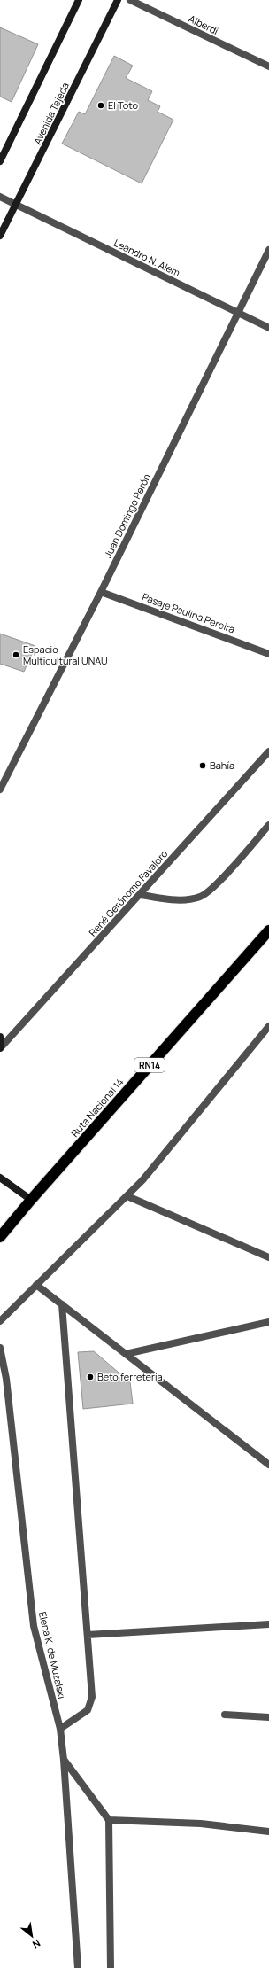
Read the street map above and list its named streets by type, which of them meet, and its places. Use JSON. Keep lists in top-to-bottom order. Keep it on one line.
{"streets":{"highway":["RN14","Ruta Nacional 14"],"main road":["Avenida Tejeda"],"street":["Alberdi","Leandro N. Alem","Juan Domingo Perón","Pasaje Paulina Pereira","René Gerónomo Favaloro","Elena K. de Muzalski"]},"crossings":[["Avenida Tejeda","Leandro N. Alem"],["Leandro N. Alem","Juan Domingo Perón"],["Juan Domingo Perón","Pasaje Paulina Pereira"]],"places":["El Toto","Espacio Multicultural UNAU","Bahía","Beto ferretería"],"north":"bottom right"}
